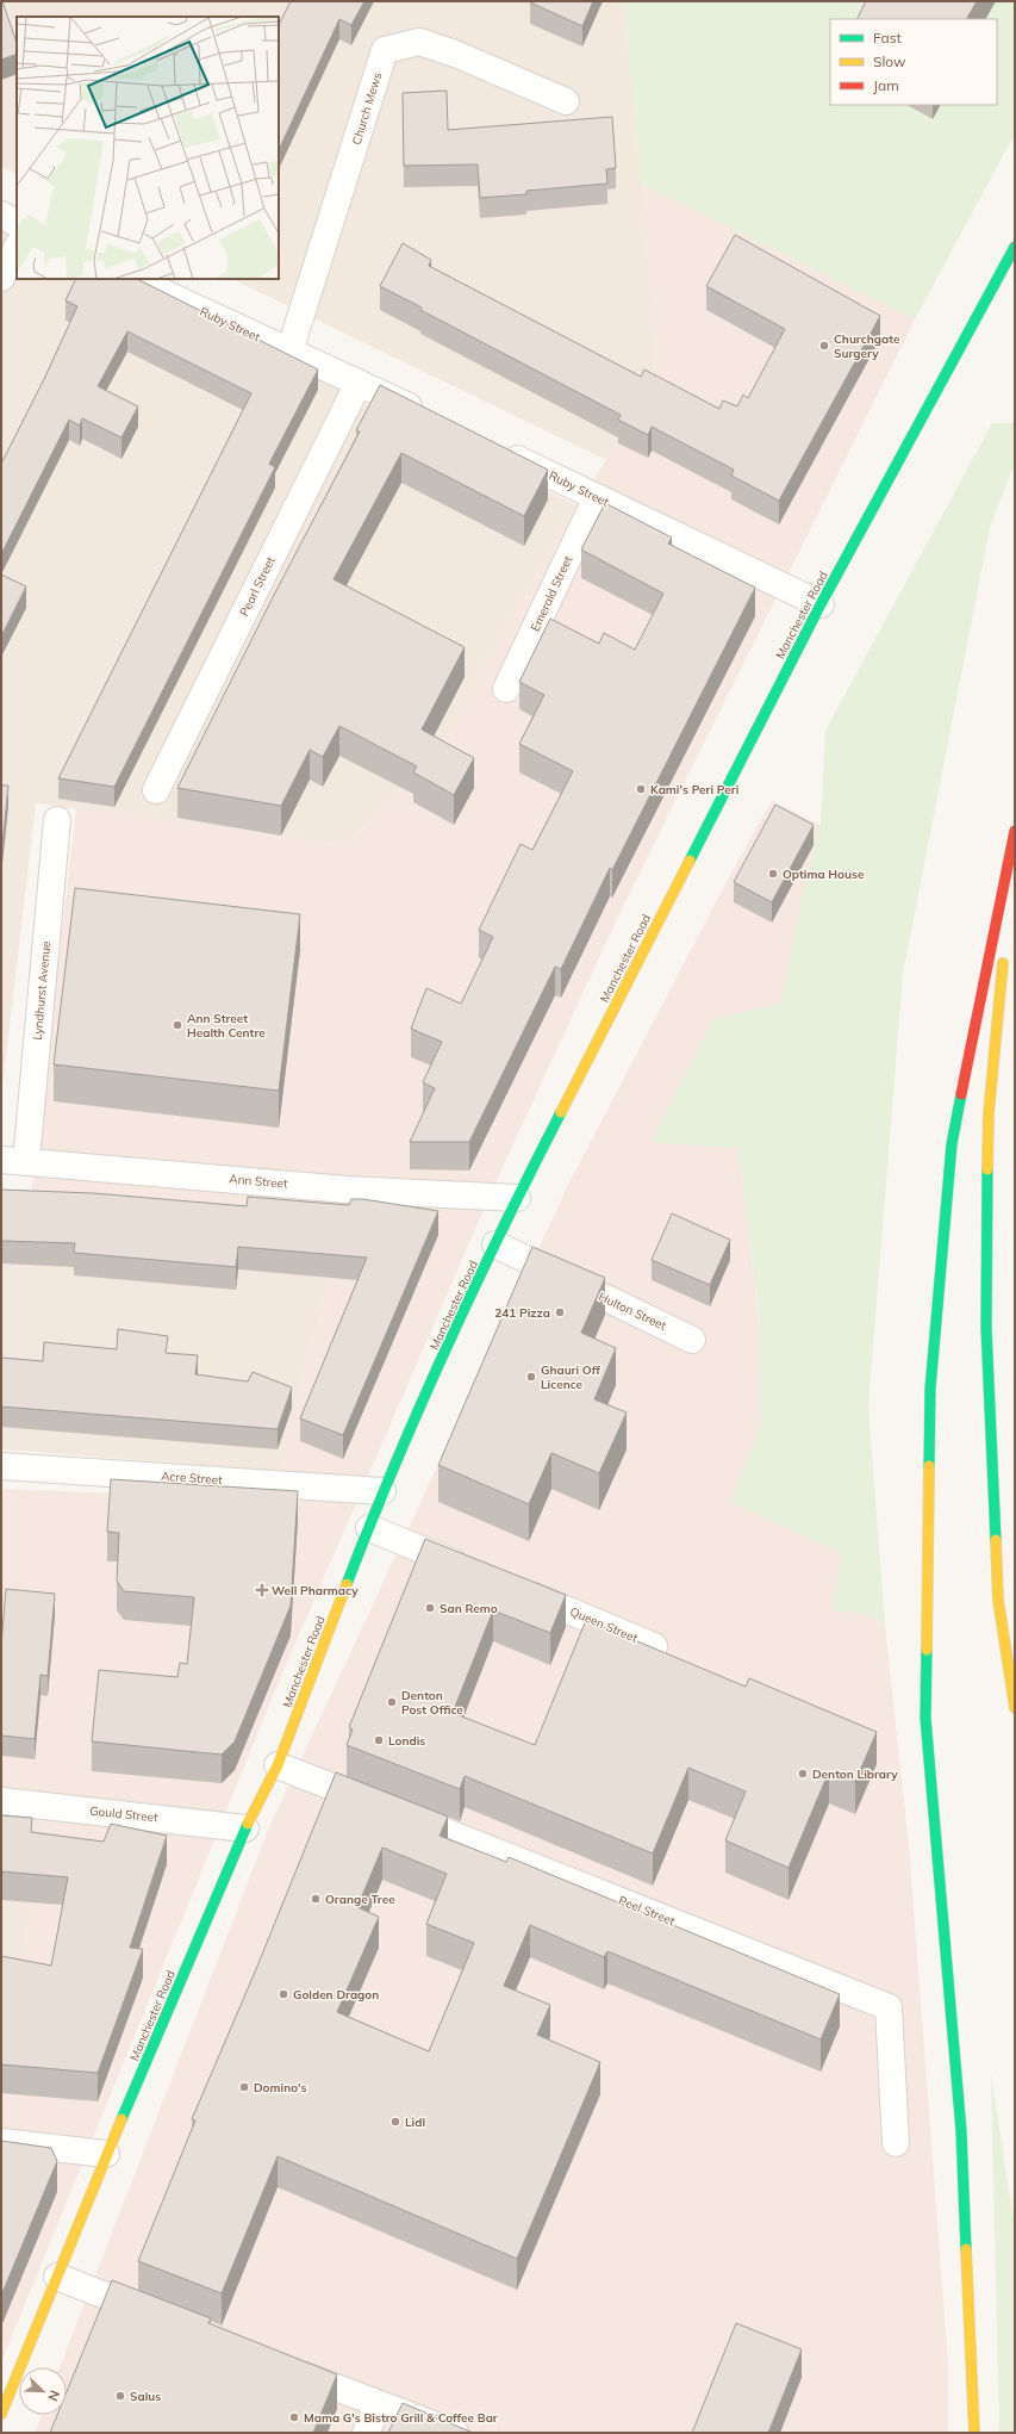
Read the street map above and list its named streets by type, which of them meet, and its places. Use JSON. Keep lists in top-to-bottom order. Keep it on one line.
{"streets":{"main road":["Manchester Road"],"street":["Church Mews","Ruby Street","Pearl Street","Emerald Street","Lyndhurst Avenue","Ann Street","Hulton Street","Acre Street","Queen Street","Gould Street","Peel Street"]},"crossings":[["Church Mews","Ruby Street"],["Ruby Street","Pearl Street"],["Ruby Street","Emerald Street"],["Ruby Street","Manchester Road"],["Manchester Road","Ann Street"],["Manchester Road","Hulton Street"],["Manchester Road","Acre Street"],["Manchester Road","Gould Street"],["Manchester Road","Peel Street"],["Lyndhurst Avenue","Ann Street"]],"places":{"other":["Churchgate Surgery","Kami's Peri Peri","Optima House","Ann Street Health Centre","241 Pizza","Ghauri Off Licence","San Remo","Denton Post Office","Londis","Denton Library","Orange Tree","Golden Dragon","Domino's","Lidl","Salus","Mama G's Bistro Grill & Coffee Bar"],"health":["Well Pharmacy"]},"legend":["Fast","Slow","Jam"],"north":"bottom right"}
